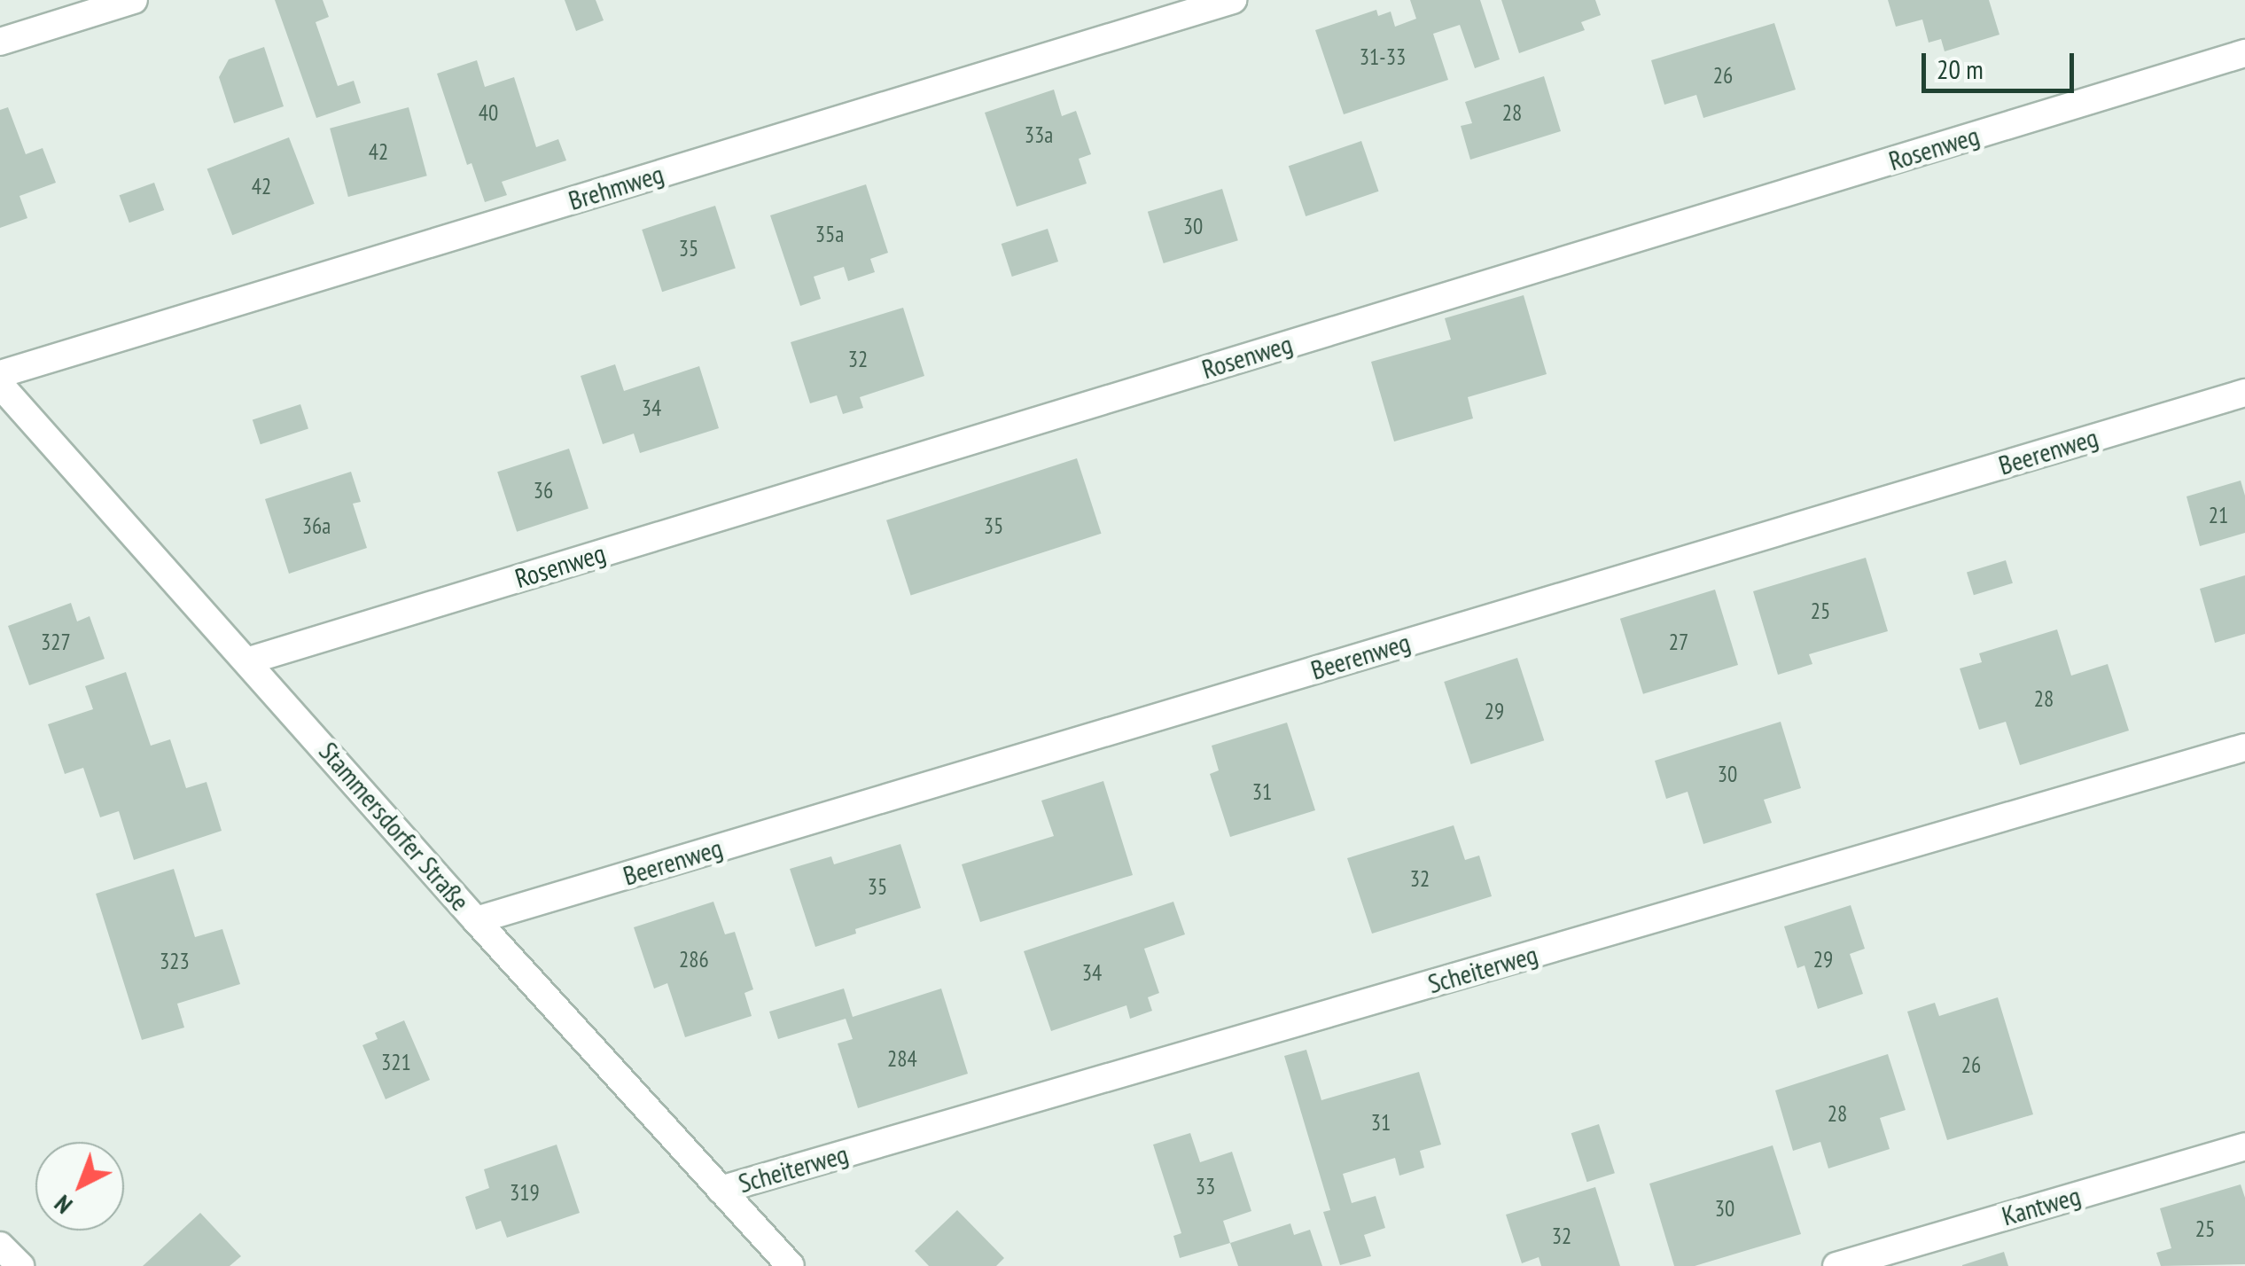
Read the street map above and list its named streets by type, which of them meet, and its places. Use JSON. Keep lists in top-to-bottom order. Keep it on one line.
{"streets":{"street":["Rosenweg","Brehmweg","Beerenweg","Stammersdorfer Straße","Scheiterweg","Kantweg"]},"crossings":[["Rosenweg","Stammersdorfer Straße"],["Beerenweg","Stammersdorfer Straße"],["Stammersdorfer Straße","Scheiterweg"]],"house_numbers":["31-33","26","40","28","33a","42","42","30","35a","35","32","34","36","21","36a","35","25","327","27","28","29","30","31","32","35","286","29","323","34","284","321","26","28","31","33","319","30","25","32"],"scale_bar":"20 m","north":"bottom left"}
